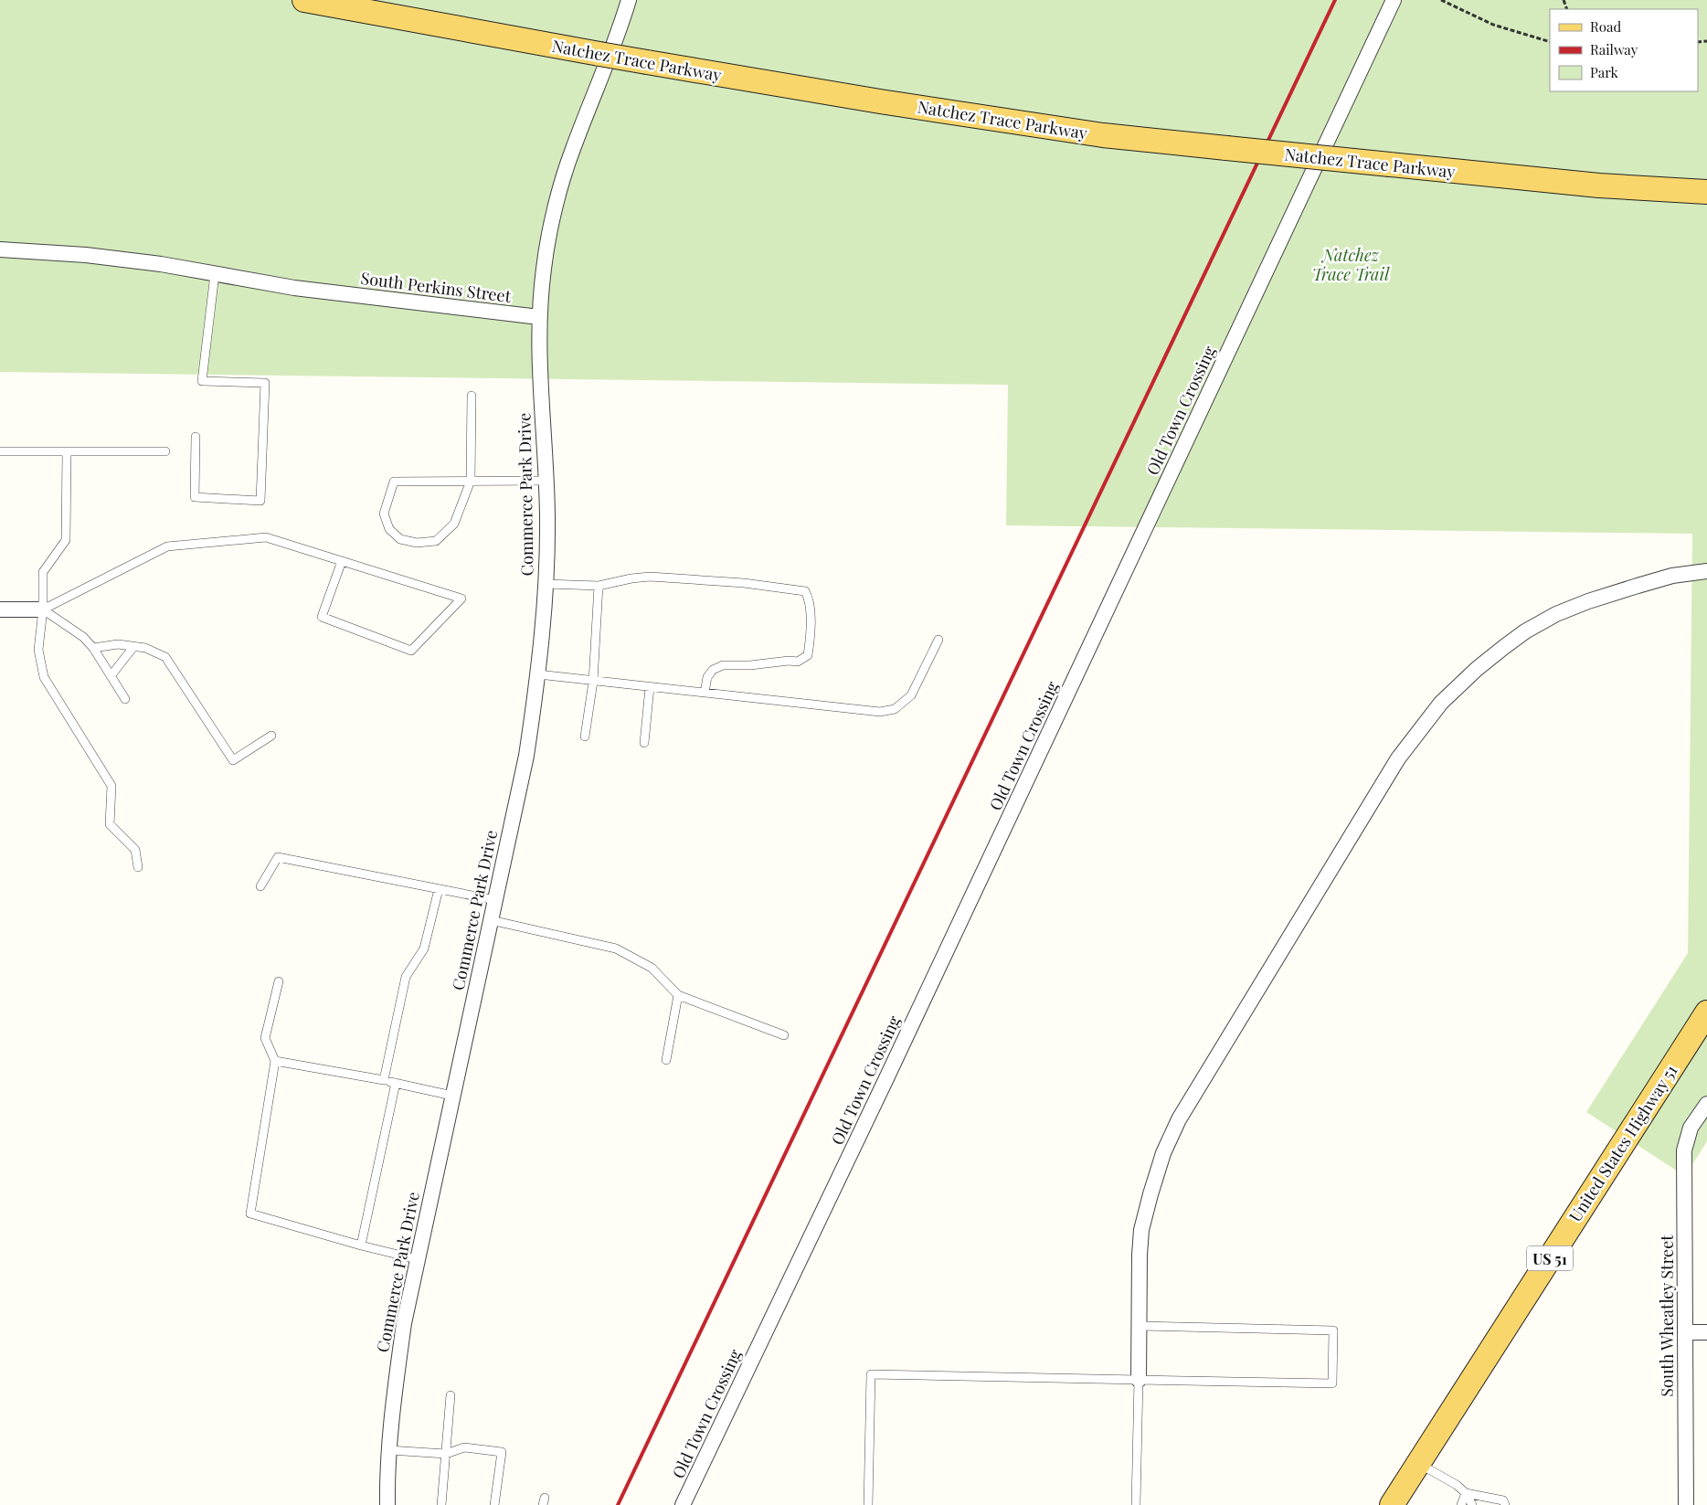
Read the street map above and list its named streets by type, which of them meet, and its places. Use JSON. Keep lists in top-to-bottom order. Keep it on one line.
{"streets":{"main road":["Natchez Trace Parkway","United States Highway 51","US 51"],"street":["South Perkins Street","Old Town Crossing","Commerce Park Drive","South Wheatley Street"]},"crossings":[["South Perkins Street","Commerce Park Drive"]],"parks":["Natchez Trace Trail"],"legend":["Road","Railway","Park"]}
